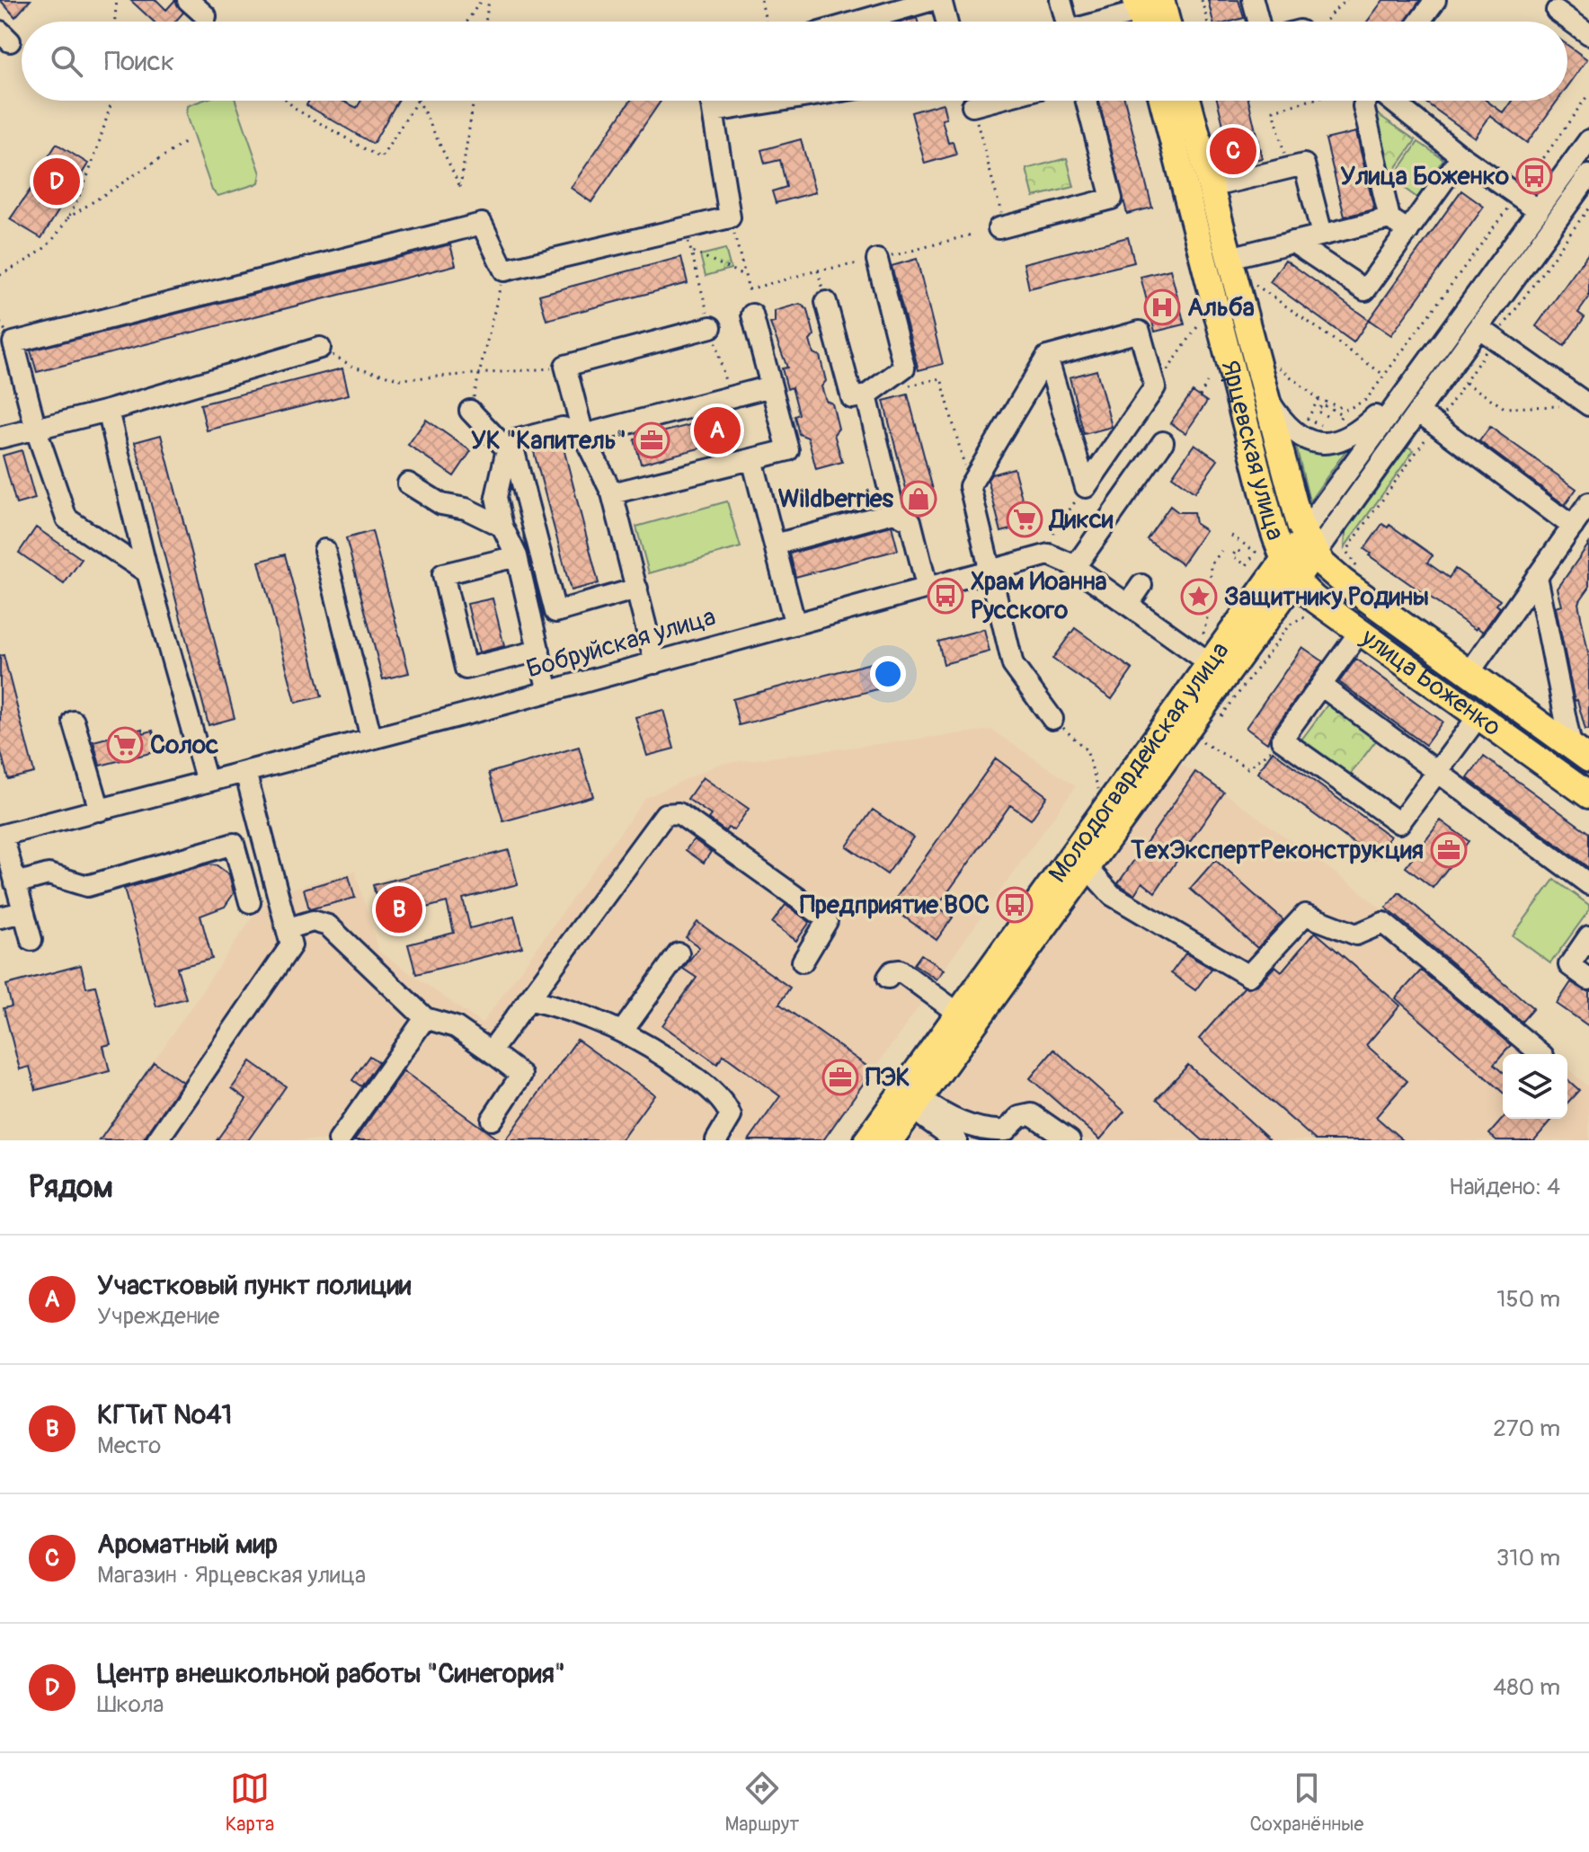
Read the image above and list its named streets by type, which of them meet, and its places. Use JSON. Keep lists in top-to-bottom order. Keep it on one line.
{"streets":{"main road":["Ярцевская улица","улица Боженко","Молодогвардейская улица"],"street":["Бобруйская улица"]},"crossings":[["Ярцевская улица","улица Боженко"],["Ярцевская улица","Молодогвардейская улица"],["Бобруйская улица","Молодогвардейская улица"],["улица Боженко","Молодогвардейская улица"]],"places":{"bus stop":["Улица Боженко","Храм Иоанна Русского","Предприятие ВОС"],"hospital":["Альба"],"office":["УК \"Капитель\"","ТехЭкспертРеконструкция","ПЭК"],"shop":["Wildberries"],"supermarket":["Дикси","Солос"],"place":["Защитнику Родины"]},"page":{"search":"Поиск","pins":["C","D","A","B"],"heading":["Рядом","Найдено: 4"],"list":[{"mark":"A","name":"Участковый пункт полиции","note":"Учреждение","value":"150 m"},{"mark":"B","name":"КГТиТ №41","note":"Место","value":"270 m"},{"mark":"C","name":"Ароматный мир","note":"Магазин · Ярцевская улица","value":"310 m"},{"mark":"D","name":"Центр внешкольной работы \"Синегория\"","note":"Школа","value":"480 m"}],"nav":["Карта","Маршрут","Сохранённые"]}}
